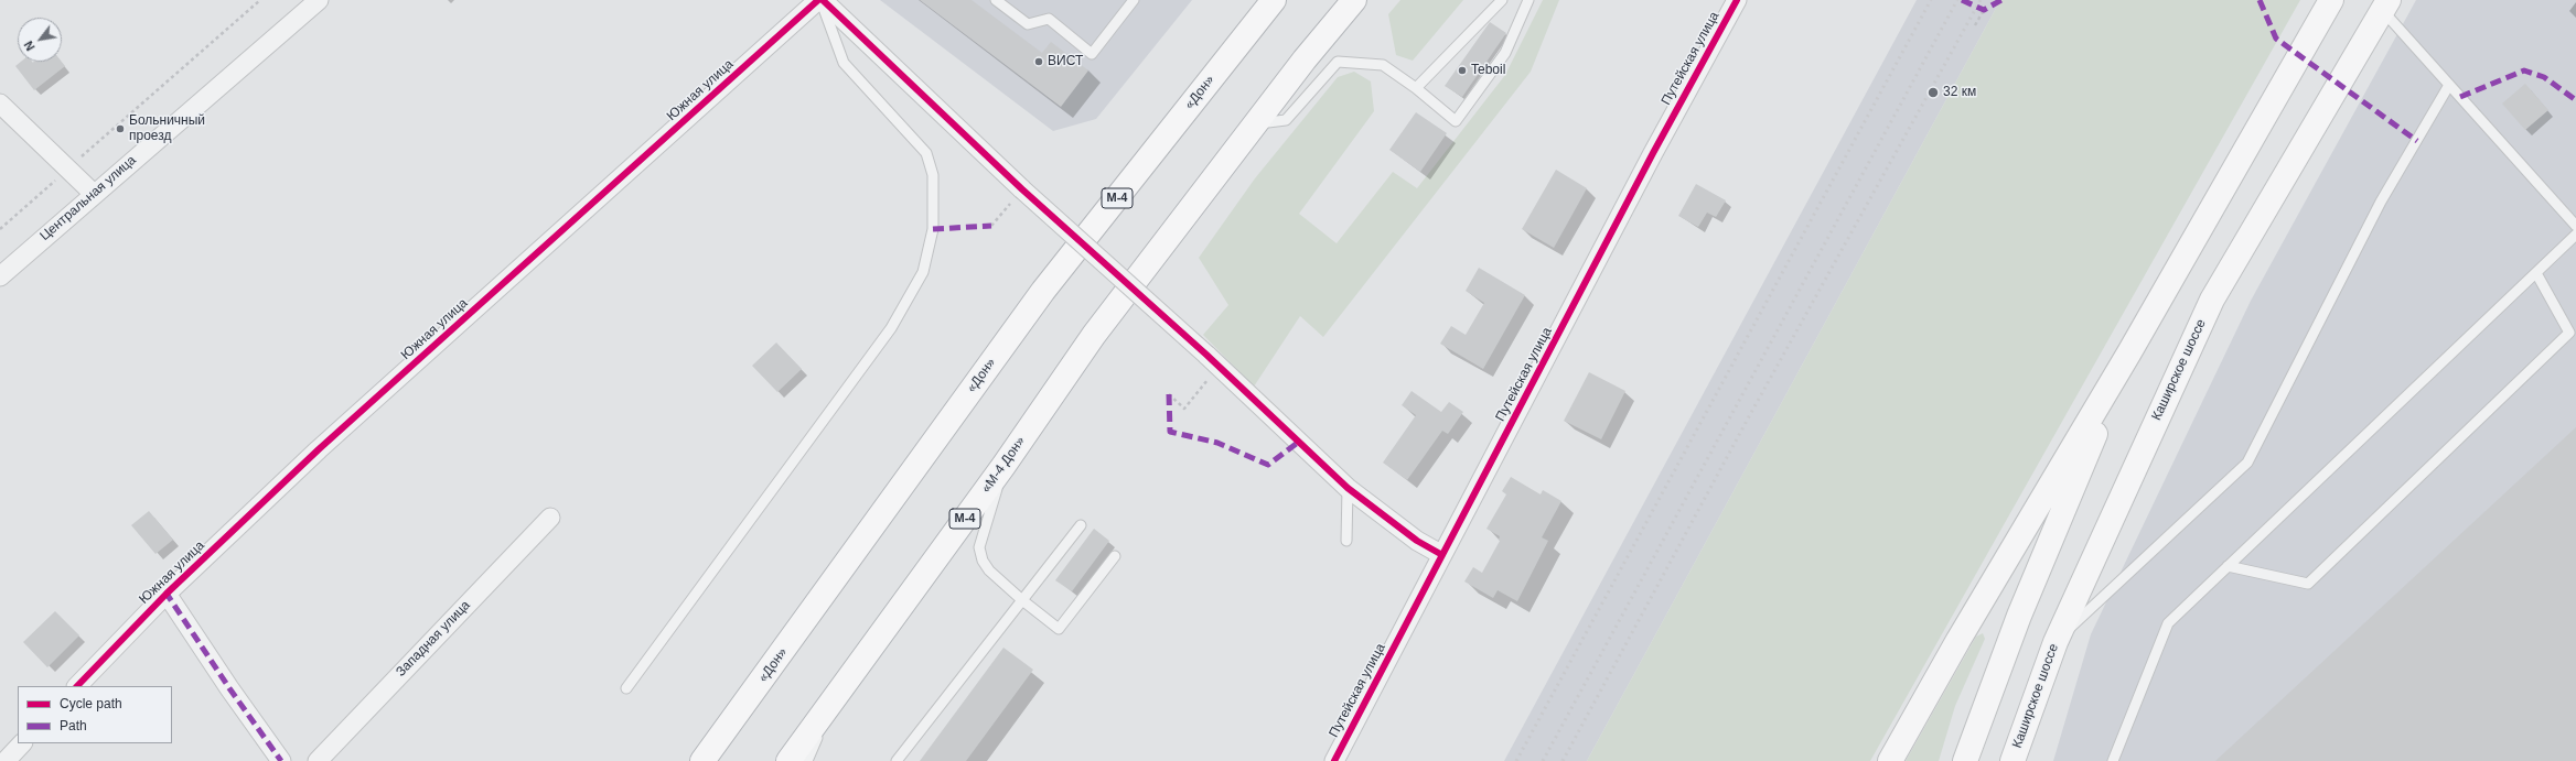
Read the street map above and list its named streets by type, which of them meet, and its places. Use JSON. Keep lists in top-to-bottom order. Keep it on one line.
{"streets":{"main road":["«Дон»","М-4","Каширское шоссе","«М-4 Дон»"],"street":["Путейская улица","Южная улица","Центральная улица","Западная улица"]},"crossings":[["М-4","«М-4 Дон»"]],"places":["ВИСТ","Teboil","32 км","Больничный проезд"],"legend":["Cycle path","Path"],"north":"bottom left"}
